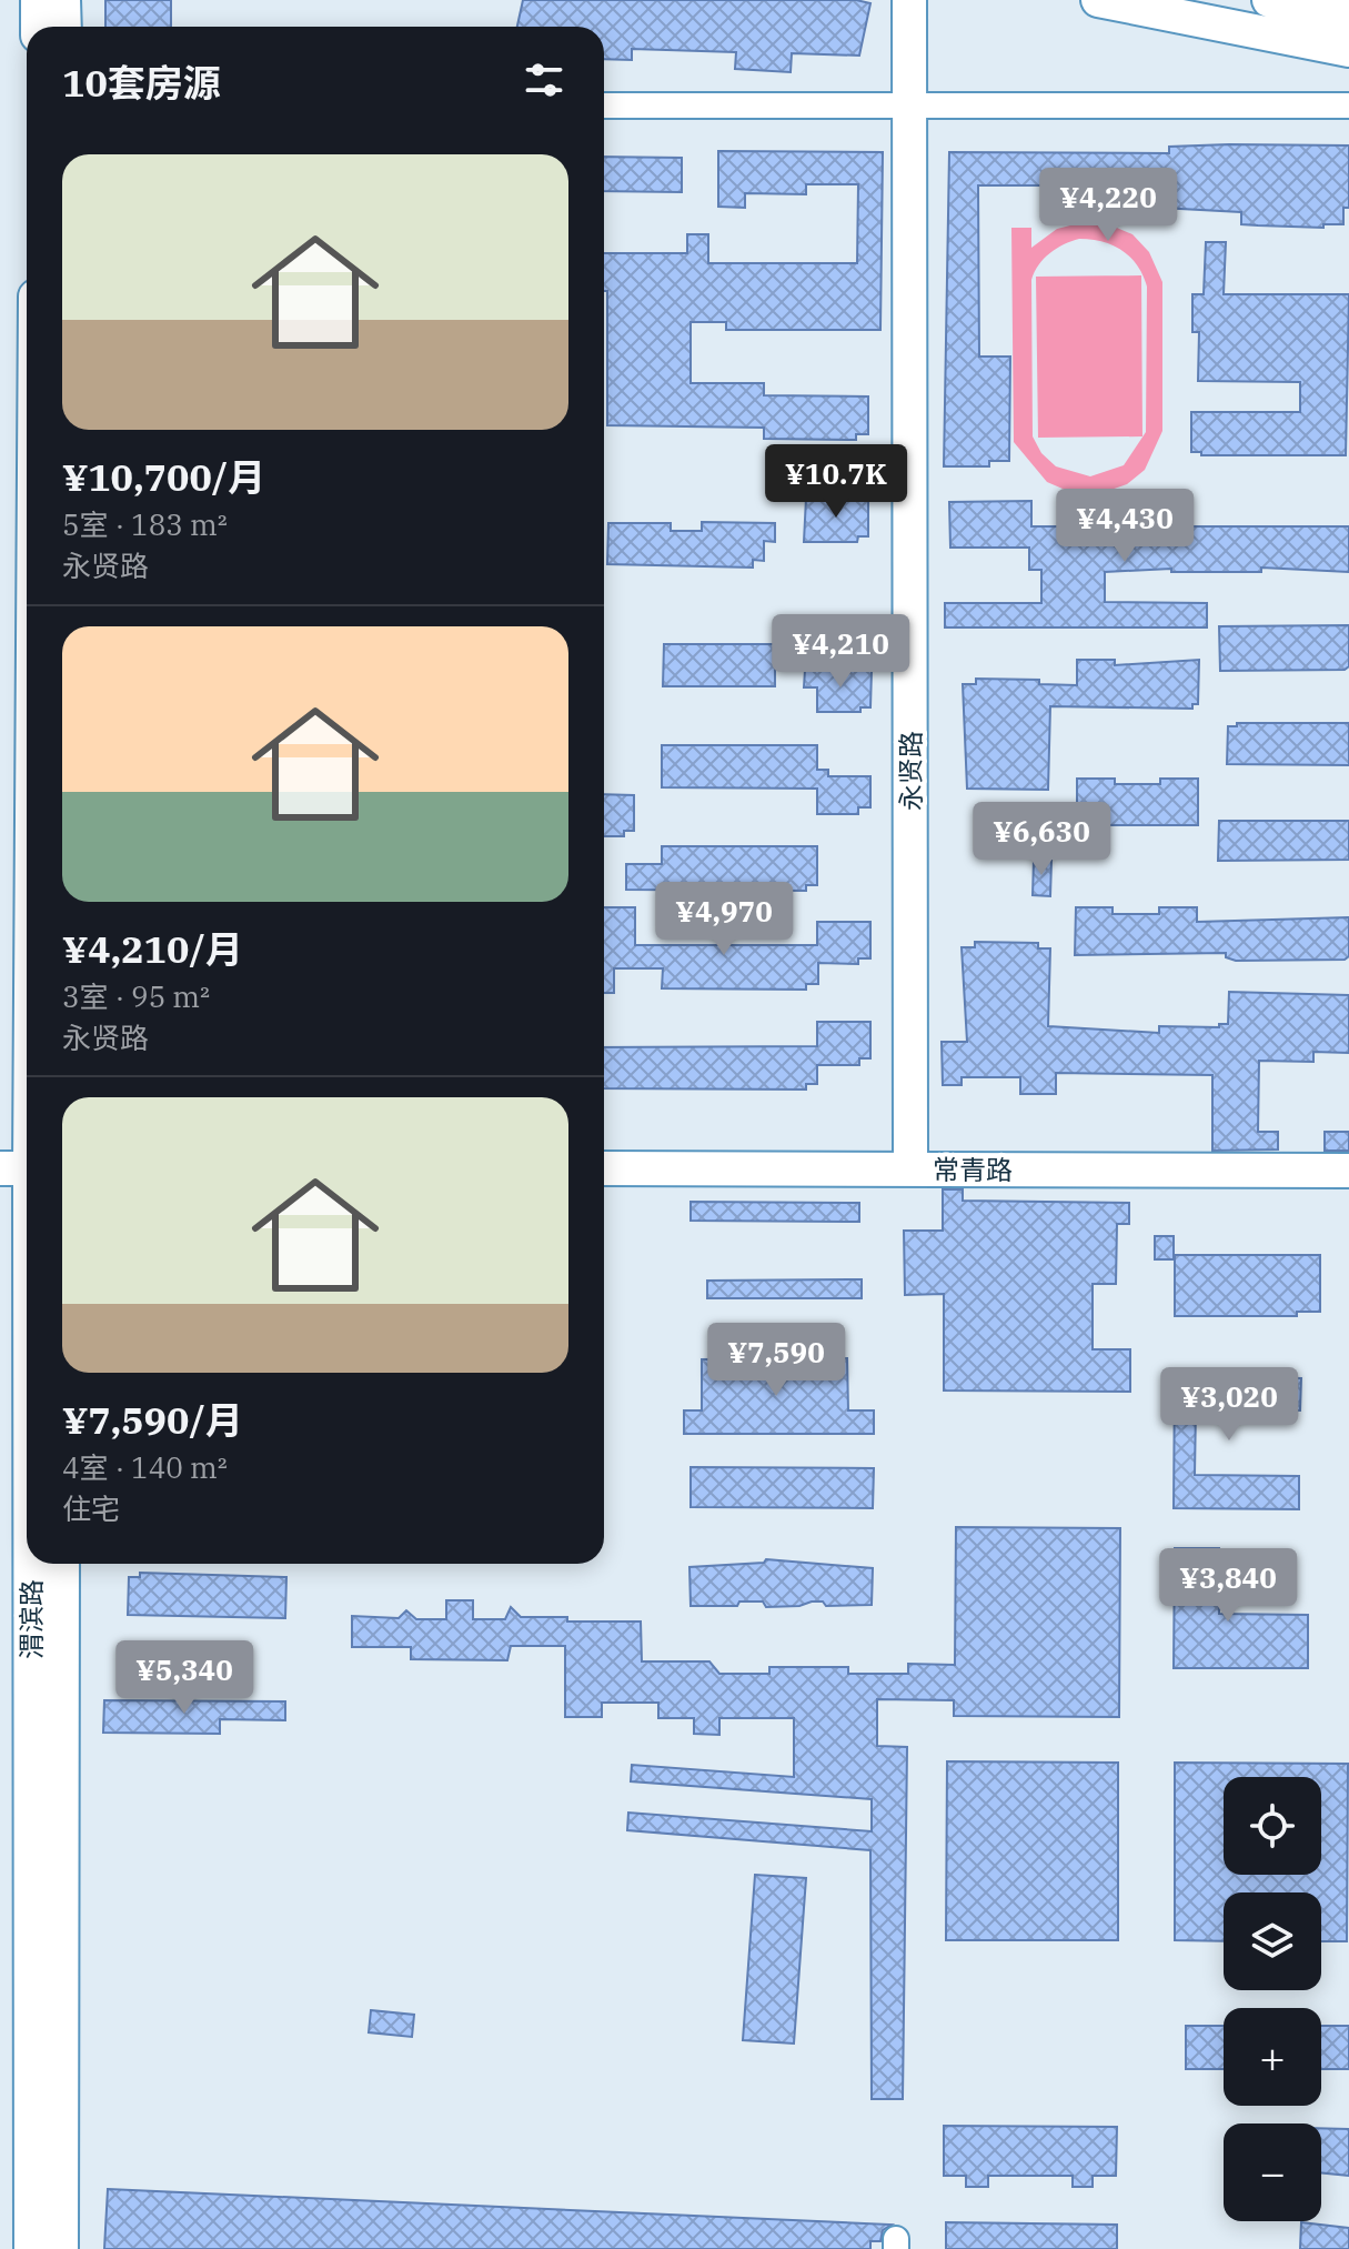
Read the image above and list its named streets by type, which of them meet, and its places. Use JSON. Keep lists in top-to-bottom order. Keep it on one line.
{"streets":{"street":["永贤路","常青路","渭滨路"]},"crossings":[["永贤路","常青路"]],"page":{"heading":"10套房源","list":[{"name":"¥10,700/月","note":"5室 · 183 m² · 永贤路"},{"name":"¥4,210/月","note":"3室 · 95 m² · 永贤路"},{"name":"¥7,590/月","note":"4室 · 140 m² · 住宅"}],"price":["¥4,220","¥10.7K","¥4,430","¥4,210","¥6,630","¥4,970","¥7,590","¥3,020","¥3,840","¥5,340"],"map_buttons":["+","−"]}}
